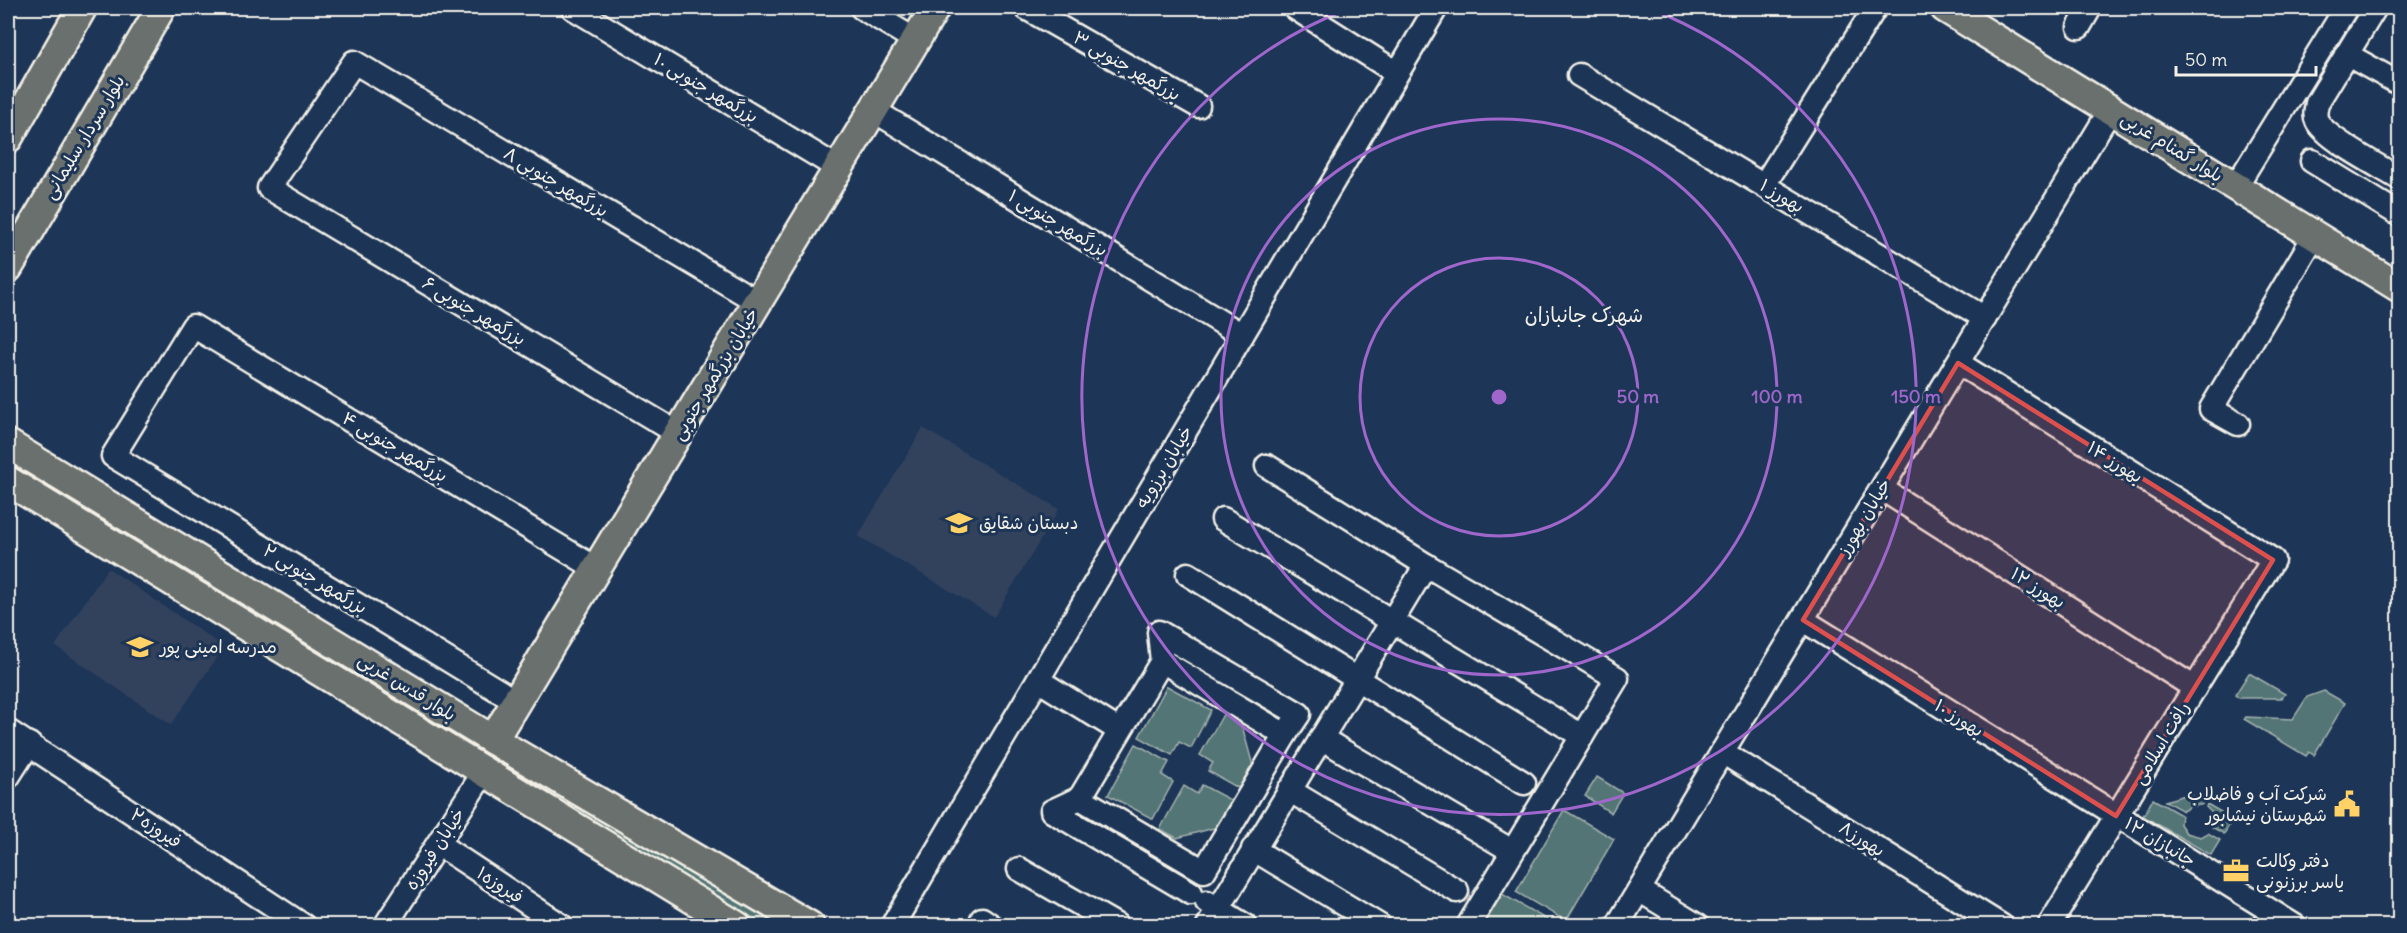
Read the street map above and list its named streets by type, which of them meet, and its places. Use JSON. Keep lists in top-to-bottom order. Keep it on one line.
{"streets":{"main road":["بلوار سردار سلیمانی","بلوار گمنام غربی","خیابان بزرگمهر جنوبی","بلوار قدس غربی"],"street":["بزرگمهر جنوبی ۳","بزرگمهر جنوبی ۱۰","بزرگمهر جنوبی ۸","بهورز ۱","بزرگمهر جنوبی ۱","بزرگمهر جنوبی ۶","بزرگمهر جنوبی ۴","بهورز ۱۴","خیابان برزویه","خیابان بهورز","بزرگمهر جنوبی ۲","بهورز ۱۲","بهورز ۱۰","رافت اسلامی","فیروزه۲","بهورز۸","جانبازان ۱۲","خیابان فیروزه","فیروزه۱"]},"crossings":[["بزرگمهر جنوبی ۱۰","خیابان بزرگمهر جنوبی"],["بلوار گمنام غربی","خیابان بهورز"],["بزرگمهر جنوبی ۸","بزرگمهر جنوبی ۶"],["بزرگمهر جنوبی ۸","خیابان بزرگمهر جنوبی"],["بهورز ۱","خیابان بهورز"],["بزرگمهر جنوبی ۱","خیابان بزرگمهر جنوبی"],["بزرگمهر جنوبی ۱","خیابان برزویه"],["بزرگمهر جنوبی ۶","خیابان بزرگمهر جنوبی"],["خیابان بزرگمهر جنوبی","بزرگمهر جنوبی ۴"],["خیابان بزرگمهر جنوبی","بزرگمهر جنوبی ۲"],["خیابان بزرگمهر جنوبی","بلوار قدس غربی"],["بزرگمهر جنوبی ۴","بزرگمهر جنوبی ۲"],["بهورز ۱۴","خیابان بهورز"],["بهورز ۱۴","رافت اسلامی"],["خیابان بهورز","بهورز ۱۲"],["خیابان بهورز","بهورز ۱۰"],["خیابان بهورز","بهورز۸"],["بهورز ۱۲","رافت اسلامی"],["بلوار قدس غربی","خیابان فیروزه"],["بهورز ۱۰","رافت اسلامی"],["بهورز ۱۰","جانبازان ۱۲"],["رافت اسلامی","جانبازان ۱۲"],["خیابان فیروزه","فیروزه۱"]],"districts":["شهرک جانبازان"],"places":{"school or university":["دبستان شقایق","مدرسه امینی پور"],"public building":["شرکت آب و فاضلاب شهرستان نیشابور"],"office":["دفتر وکالت یاسر برزنونی"]},"scale_bar":"50 m","rings":["50 m","100 m","150 m"]}
